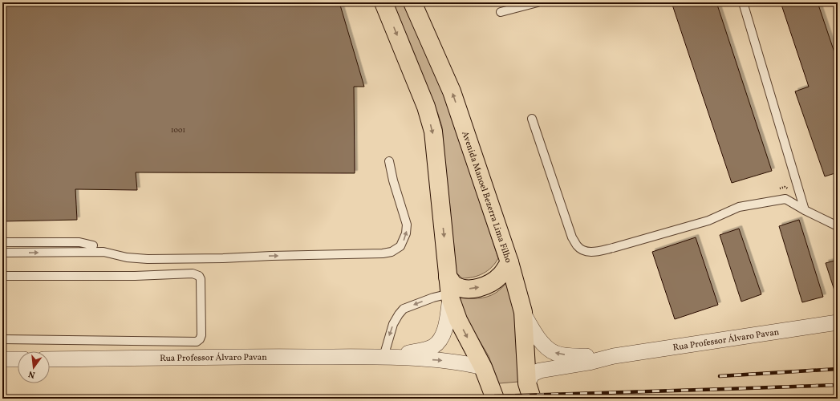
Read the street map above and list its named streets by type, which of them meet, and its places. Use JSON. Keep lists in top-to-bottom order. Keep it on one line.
{"streets":{"main road":["Avenida Manoel Bezerra Lima Filho"],"street":["Rua Professor Álvaro Pavan"]},"crossings":[["Avenida Manoel Bezerra Lima Filho","Rua Professor Álvaro Pavan"]],"house_numbers":["1001"],"north":"bottom"}
